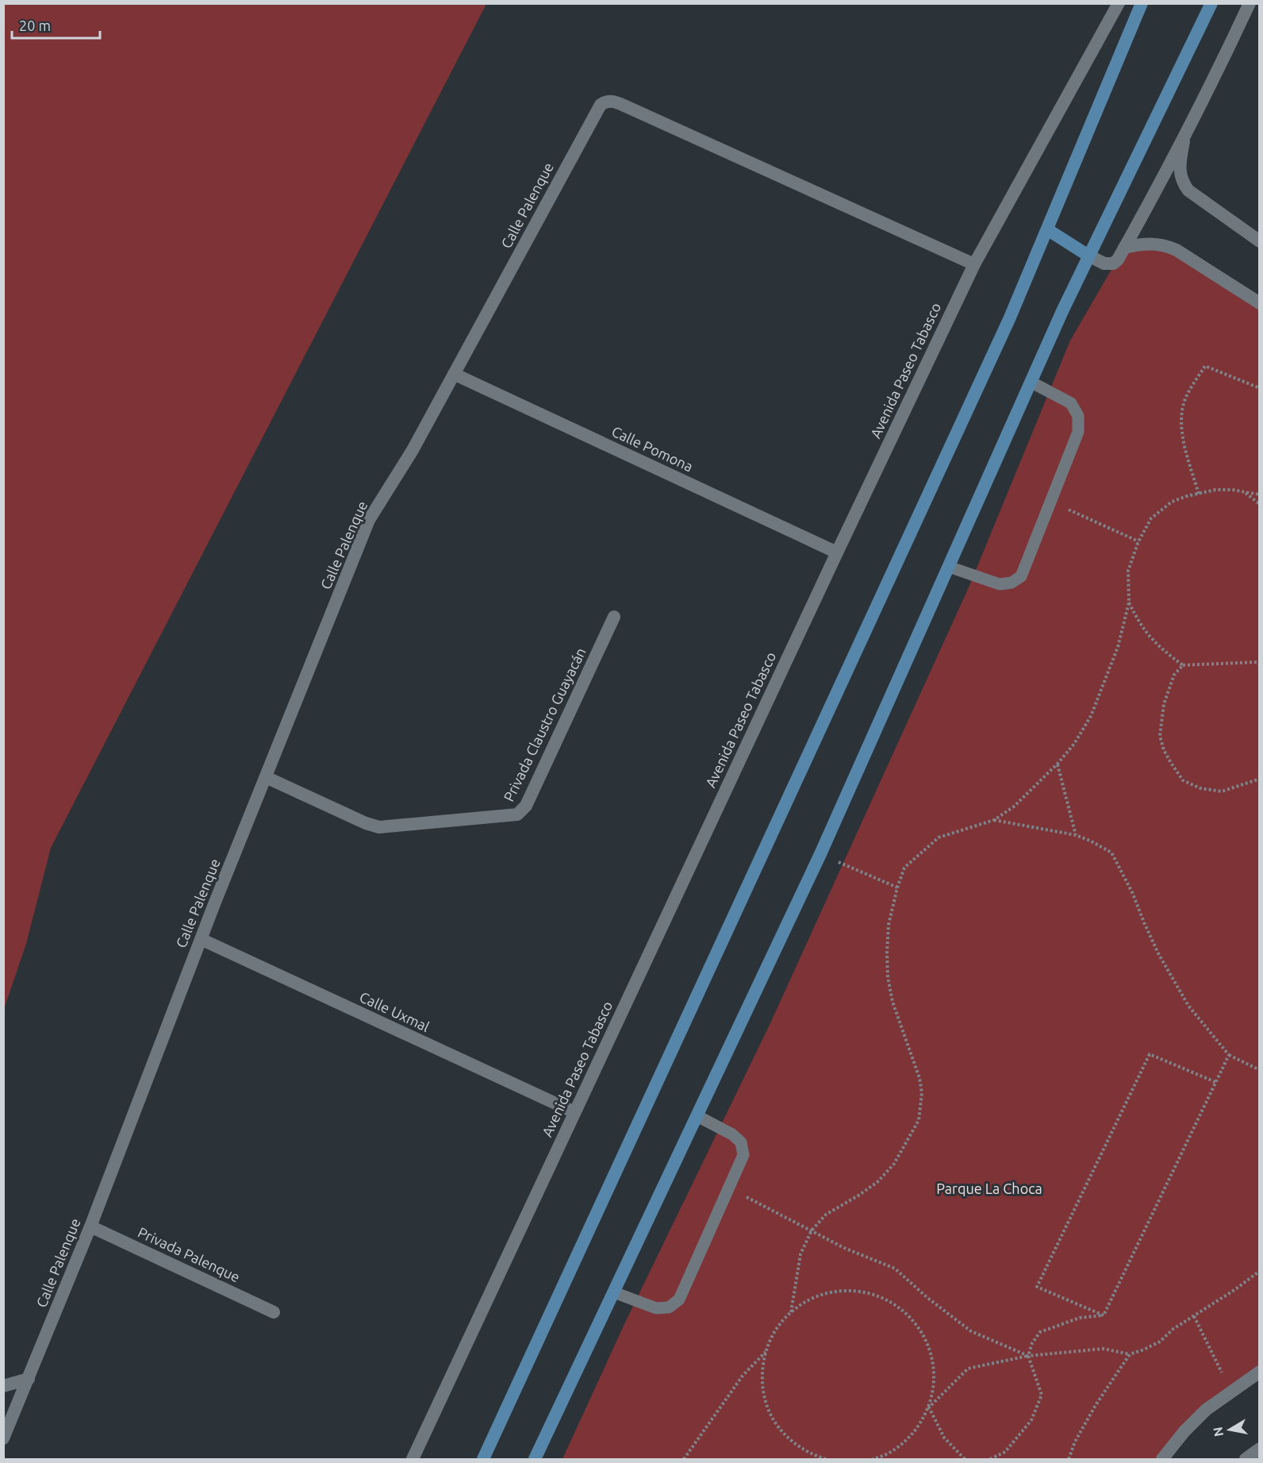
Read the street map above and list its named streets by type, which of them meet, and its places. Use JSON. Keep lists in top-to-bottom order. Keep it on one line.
{"streets":{"street":["Calle Palenque","Avenida Paseo Tabasco","Calle Pomona","Privada Claustro Guayacán","Calle Uxmal","Privada Palenque"]},"crossings":[["Calle Palenque","Avenida Paseo Tabasco"],["Calle Palenque","Calle Pomona"],["Calle Palenque","Privada Claustro Guayacán"],["Calle Palenque","Calle Uxmal"],["Calle Palenque","Privada Palenque"],["Avenida Paseo Tabasco","Calle Pomona"],["Avenida Paseo Tabasco","Calle Uxmal"]],"parks":["Parque La Choca"],"scale_bar":"20 m","north":"left"}
